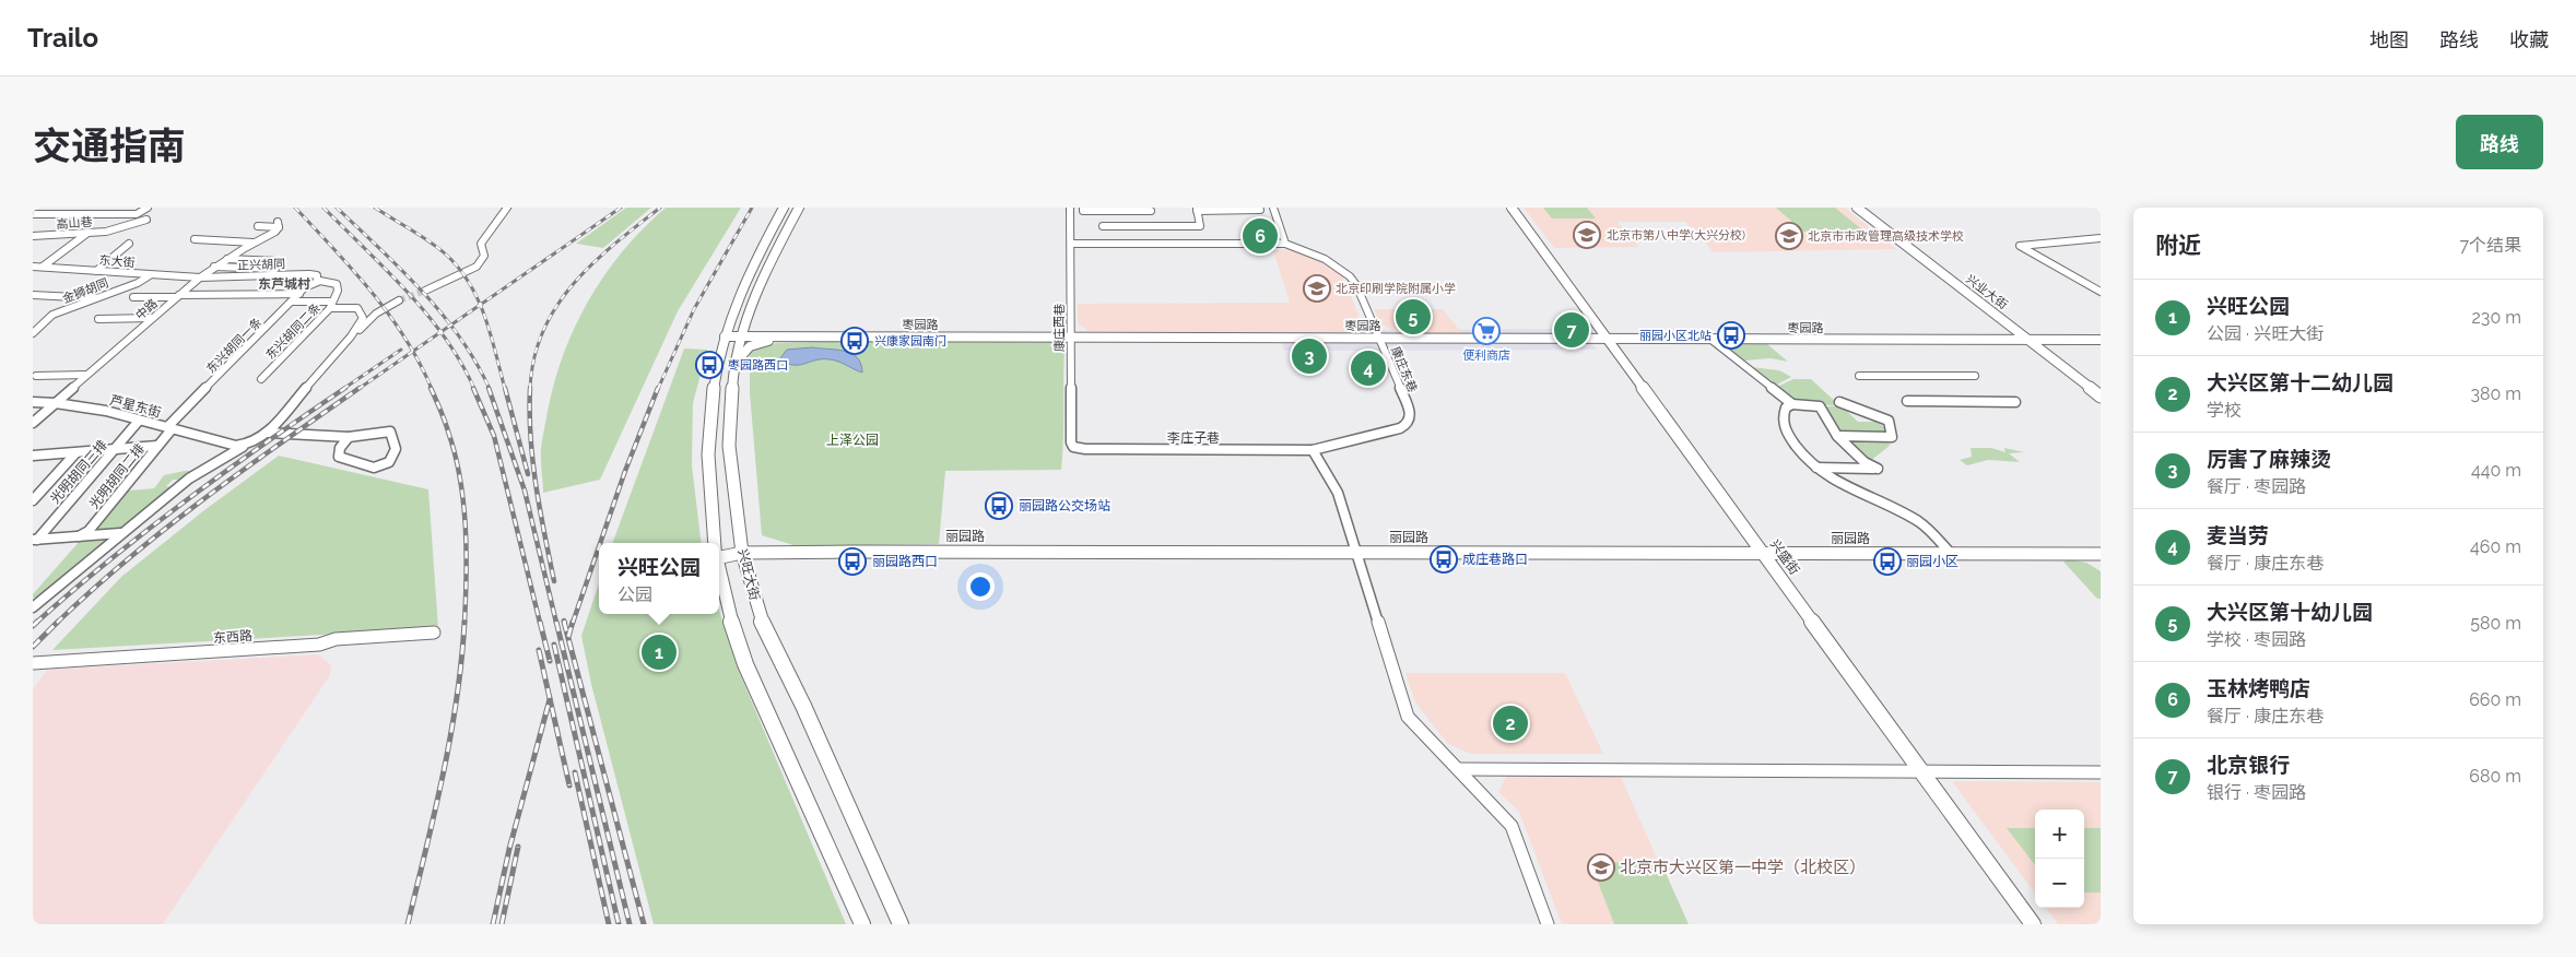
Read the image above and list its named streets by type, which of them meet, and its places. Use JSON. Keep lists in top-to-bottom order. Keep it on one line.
{"streets":{"street":["高山巷","东大街","正兴胡同","金狮胡同","兴业大街","中路","枣园路","康庄西巷","东兴胡同二条","东兴胡同一条","康庄东巷","芦星东街","李庄子巷","光明胡同三排","光明胡同二排","丽园路","兴盛街","兴旺大街","东西路"]},"crossings":[["东大街","正兴胡同"],["东大街","金狮胡同"],["东大街","中路"],["正兴胡同","中路"],["正兴胡同","东兴胡同二条"],["正兴胡同","东兴胡同一条"],["兴业大街","枣园路"],["中路","芦星东街"],["枣园路","康庄西巷"],["枣园路","康庄东巷"],["枣园路","兴盛街"],["枣园路","兴旺大街"],["康庄西巷","李庄子巷"],["东兴胡同二条","东兴胡同一条"],["东兴胡同一条","芦星东街"],["东兴胡同一条","光明胡同二排"],["康庄东巷","李庄子巷"],["芦星东街","光明胡同三排"],["芦星东街","光明胡同二排"],["丽园路","兴盛街"],["丽园路","兴旺大街"]],"districts":["东芦城村"],"parks":["上泽公园"],"places":{"school or university":["北京市第八中学(大兴分校)","北京市市政管理高级技术学校","北京印刷学院附属小学","北京市大兴区第一中学（北校区）"],"supermarket":["便利商店"],"bus stop":["丽园小区北站","兴康家园南门","枣园路西口","丽园路公交场站","成庄巷路口","丽园路西口","丽园小区"]},"page":{"header":"Trailo","nav":["地图","路线","收藏"],"title":"交通指南","buttons":"路线","heading":["附近","7个结果"],"pins":["6","5","7","3","4","1","2"],"list":[{"mark":"1","name":"兴旺公园","note":"公园 · 兴旺大街","value":"230 m"},{"mark":"2","name":"大兴区第十二幼儿园","note":"学校","value":"380 m"},{"mark":"3","name":"厉害了麻辣烫","note":"餐厅 · 枣园路","value":"440 m"},{"mark":"4","name":"麦当劳","note":"餐厅 · 康庄东巷","value":"460 m"},{"mark":"5","name":"大兴区第十幼儿园","note":"学校 · 枣园路","value":"580 m"},{"mark":"6","name":"玉林烤鸭店","note":"餐厅 · 康庄东巷","value":"660 m"},{"mark":"7","name":"北京银行","note":"银行 · 枣园路","value":"680 m"}],"popup":["兴旺公园","公园"],"map_buttons":["+","−"]}}
